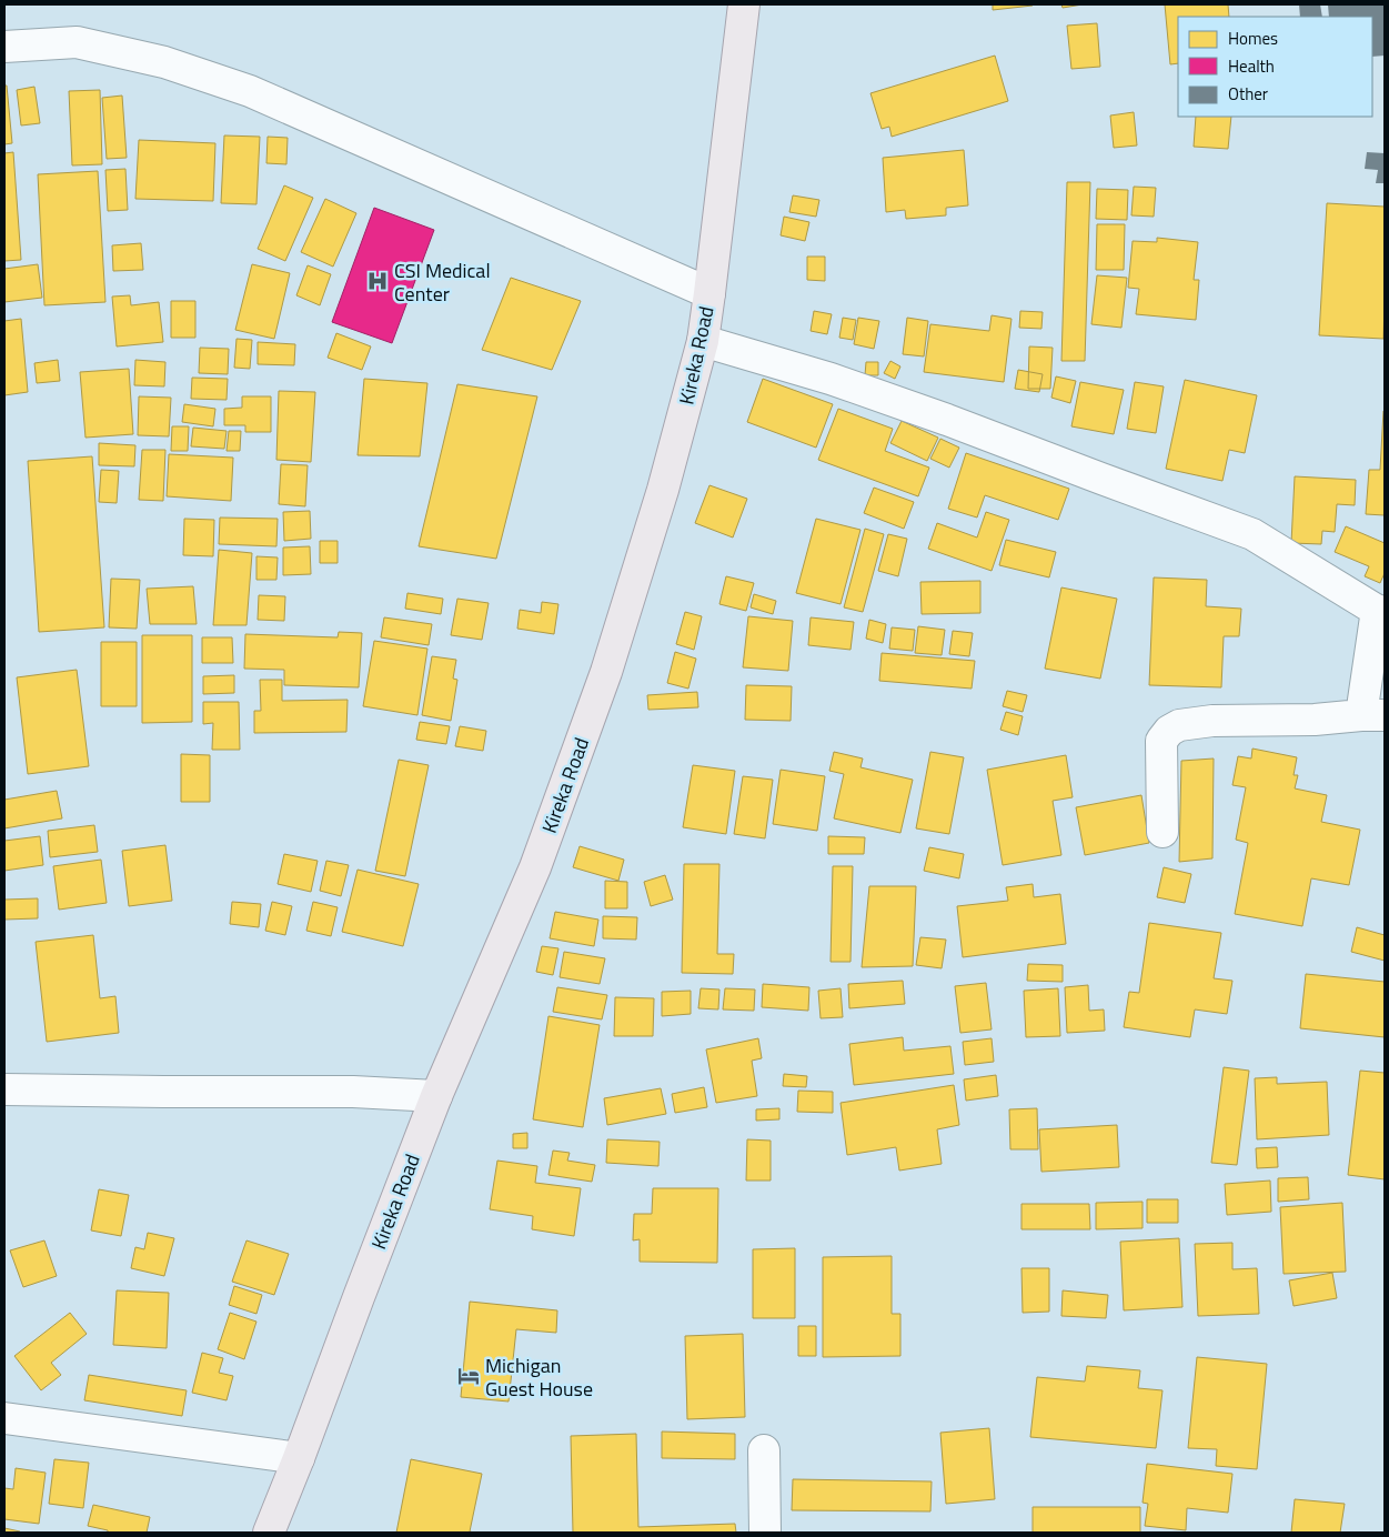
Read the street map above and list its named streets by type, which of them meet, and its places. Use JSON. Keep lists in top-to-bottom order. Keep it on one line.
{"streets":{"main road":["Kireka Road"]},"places":{"hospital":["CSI Medical Center"],"hotel":["Michigan Guest House"]},"legend":["Homes","Health","Other"]}
